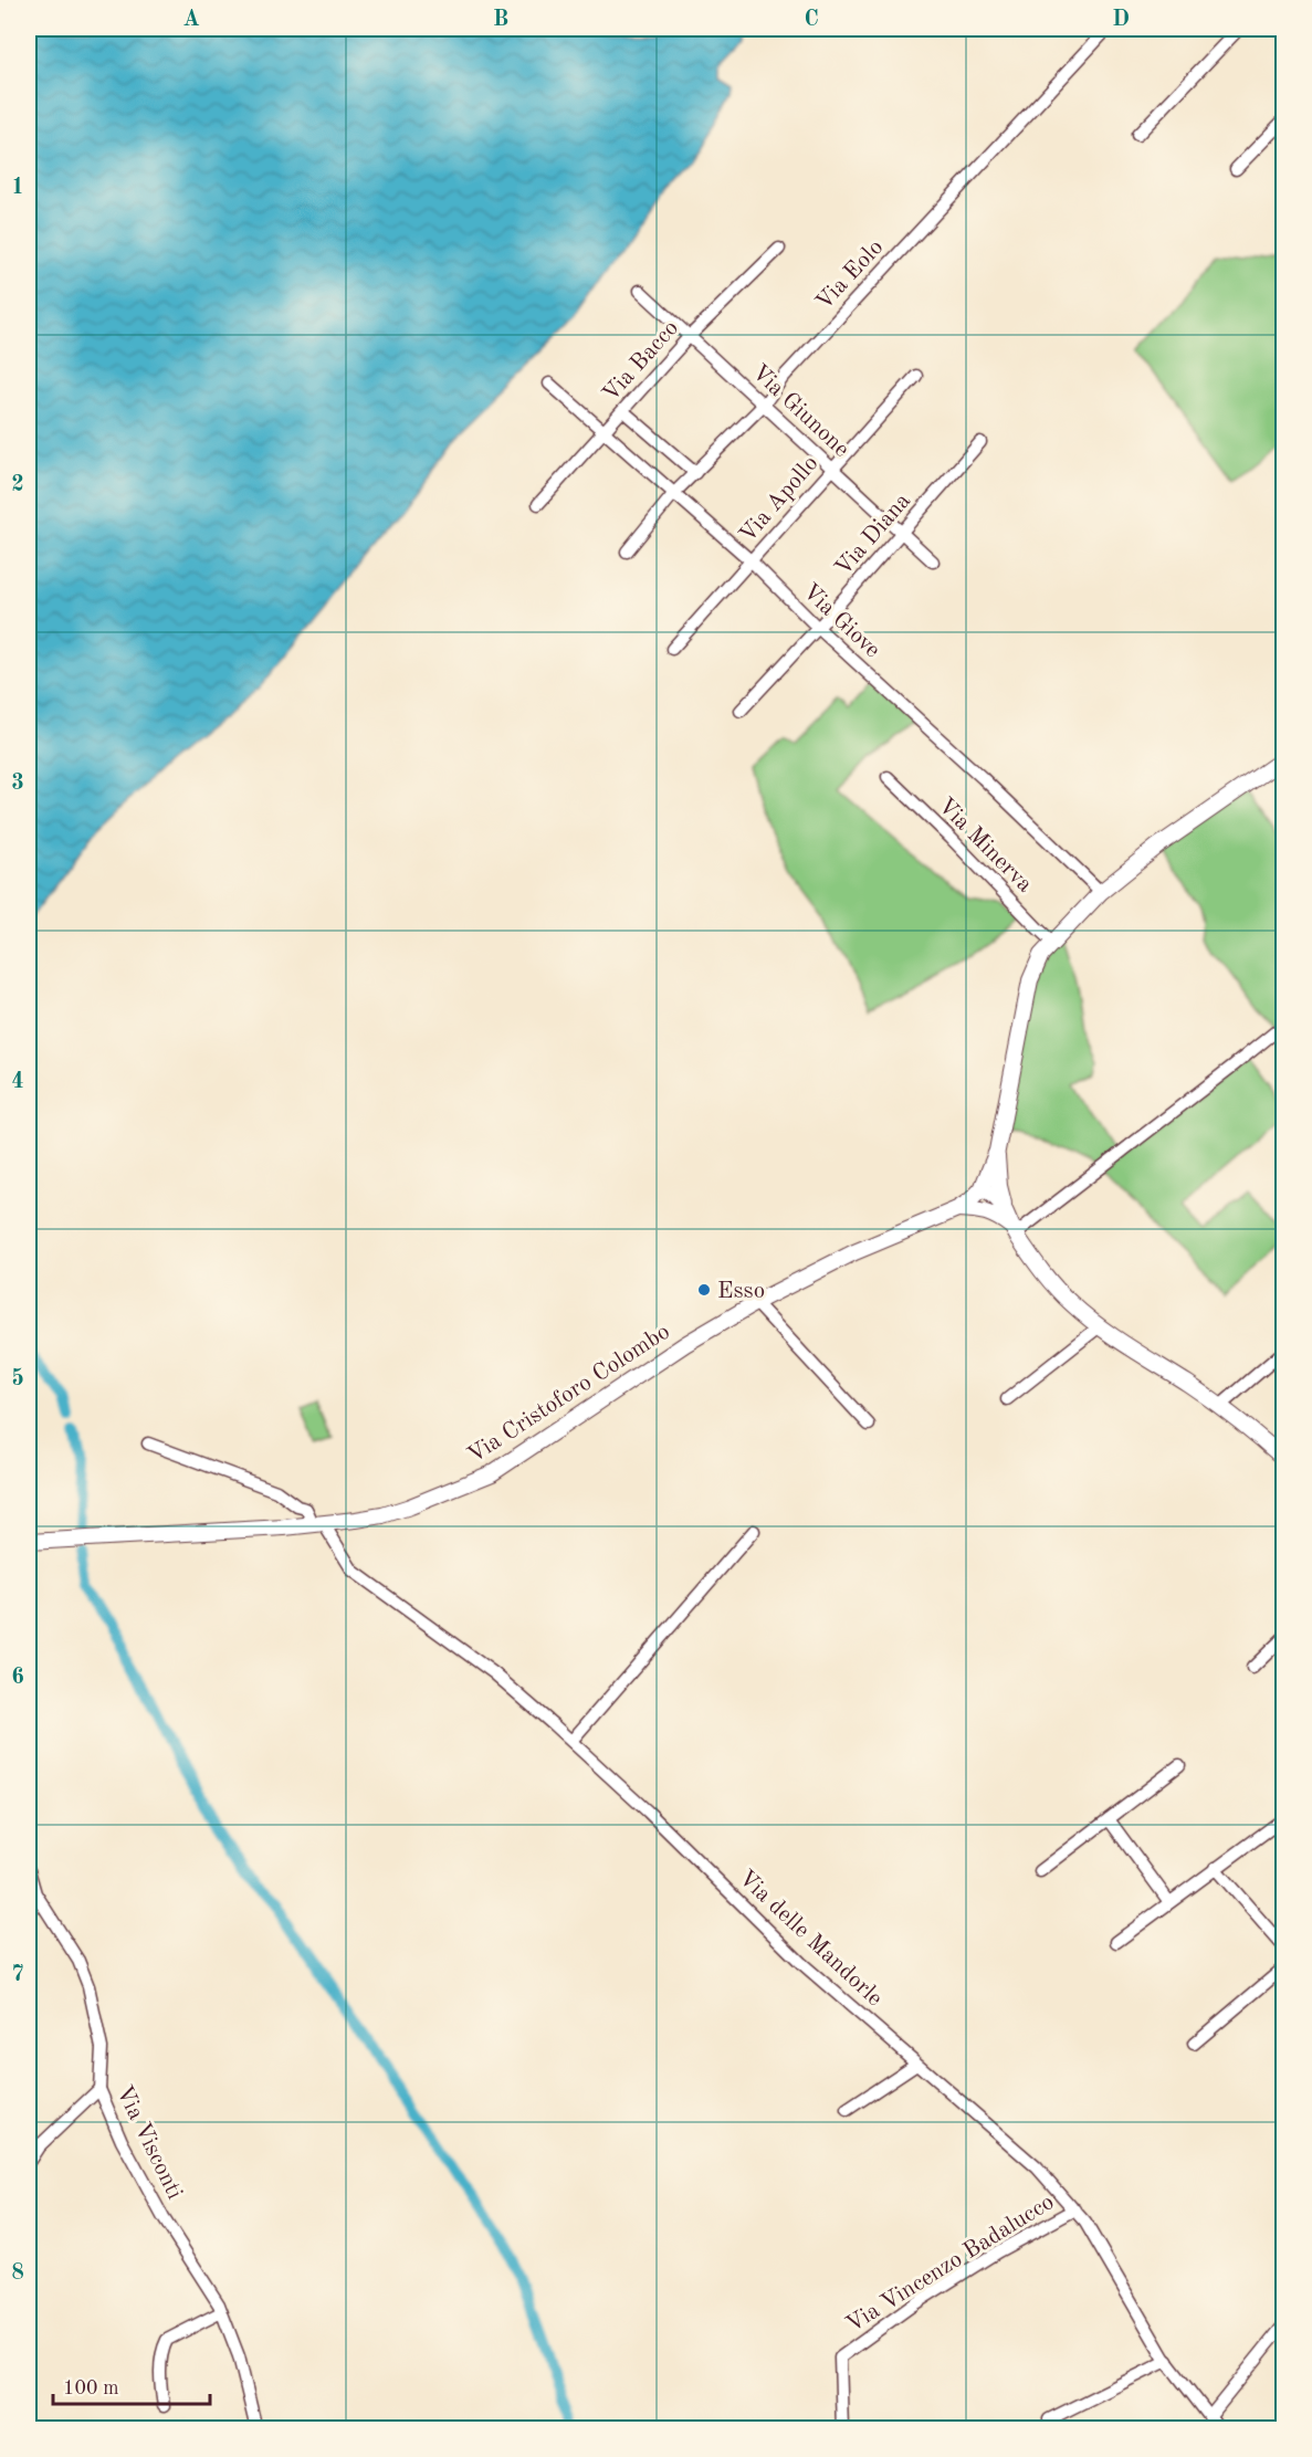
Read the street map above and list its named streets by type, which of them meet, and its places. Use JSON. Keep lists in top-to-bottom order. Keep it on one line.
{"streets":{"main road":["Via Cristoforo Colombo"],"street":["Via Eolo","Via Bacco","Via Giunone","Via Apollo","Via Diana","Via Giove","Via Minerva","Via delle Mandorle","Via Visconti","Via Vincenzo Badalucco"]},"crossings":[["Via Eolo","Via Giunone"],["Via Eolo","Via Giove"],["Via Bacco","Via Giunone"],["Via Bacco","Via Giove"],["Via Giunone","Via Apollo"],["Via Giunone","Via Diana"],["Via Apollo","Via Giove"],["Via Diana","Via Giove"],["Via Cristoforo Colombo","Via delle Mandorle"],["Via delle Mandorle","Via Vincenzo Badalucco"]],"places":["Esso"],"scale_bar":"100 m","grid":{"columns":["A","B","C","D"],"rows":["1","2","3","4","5","6","7","8"]}}
